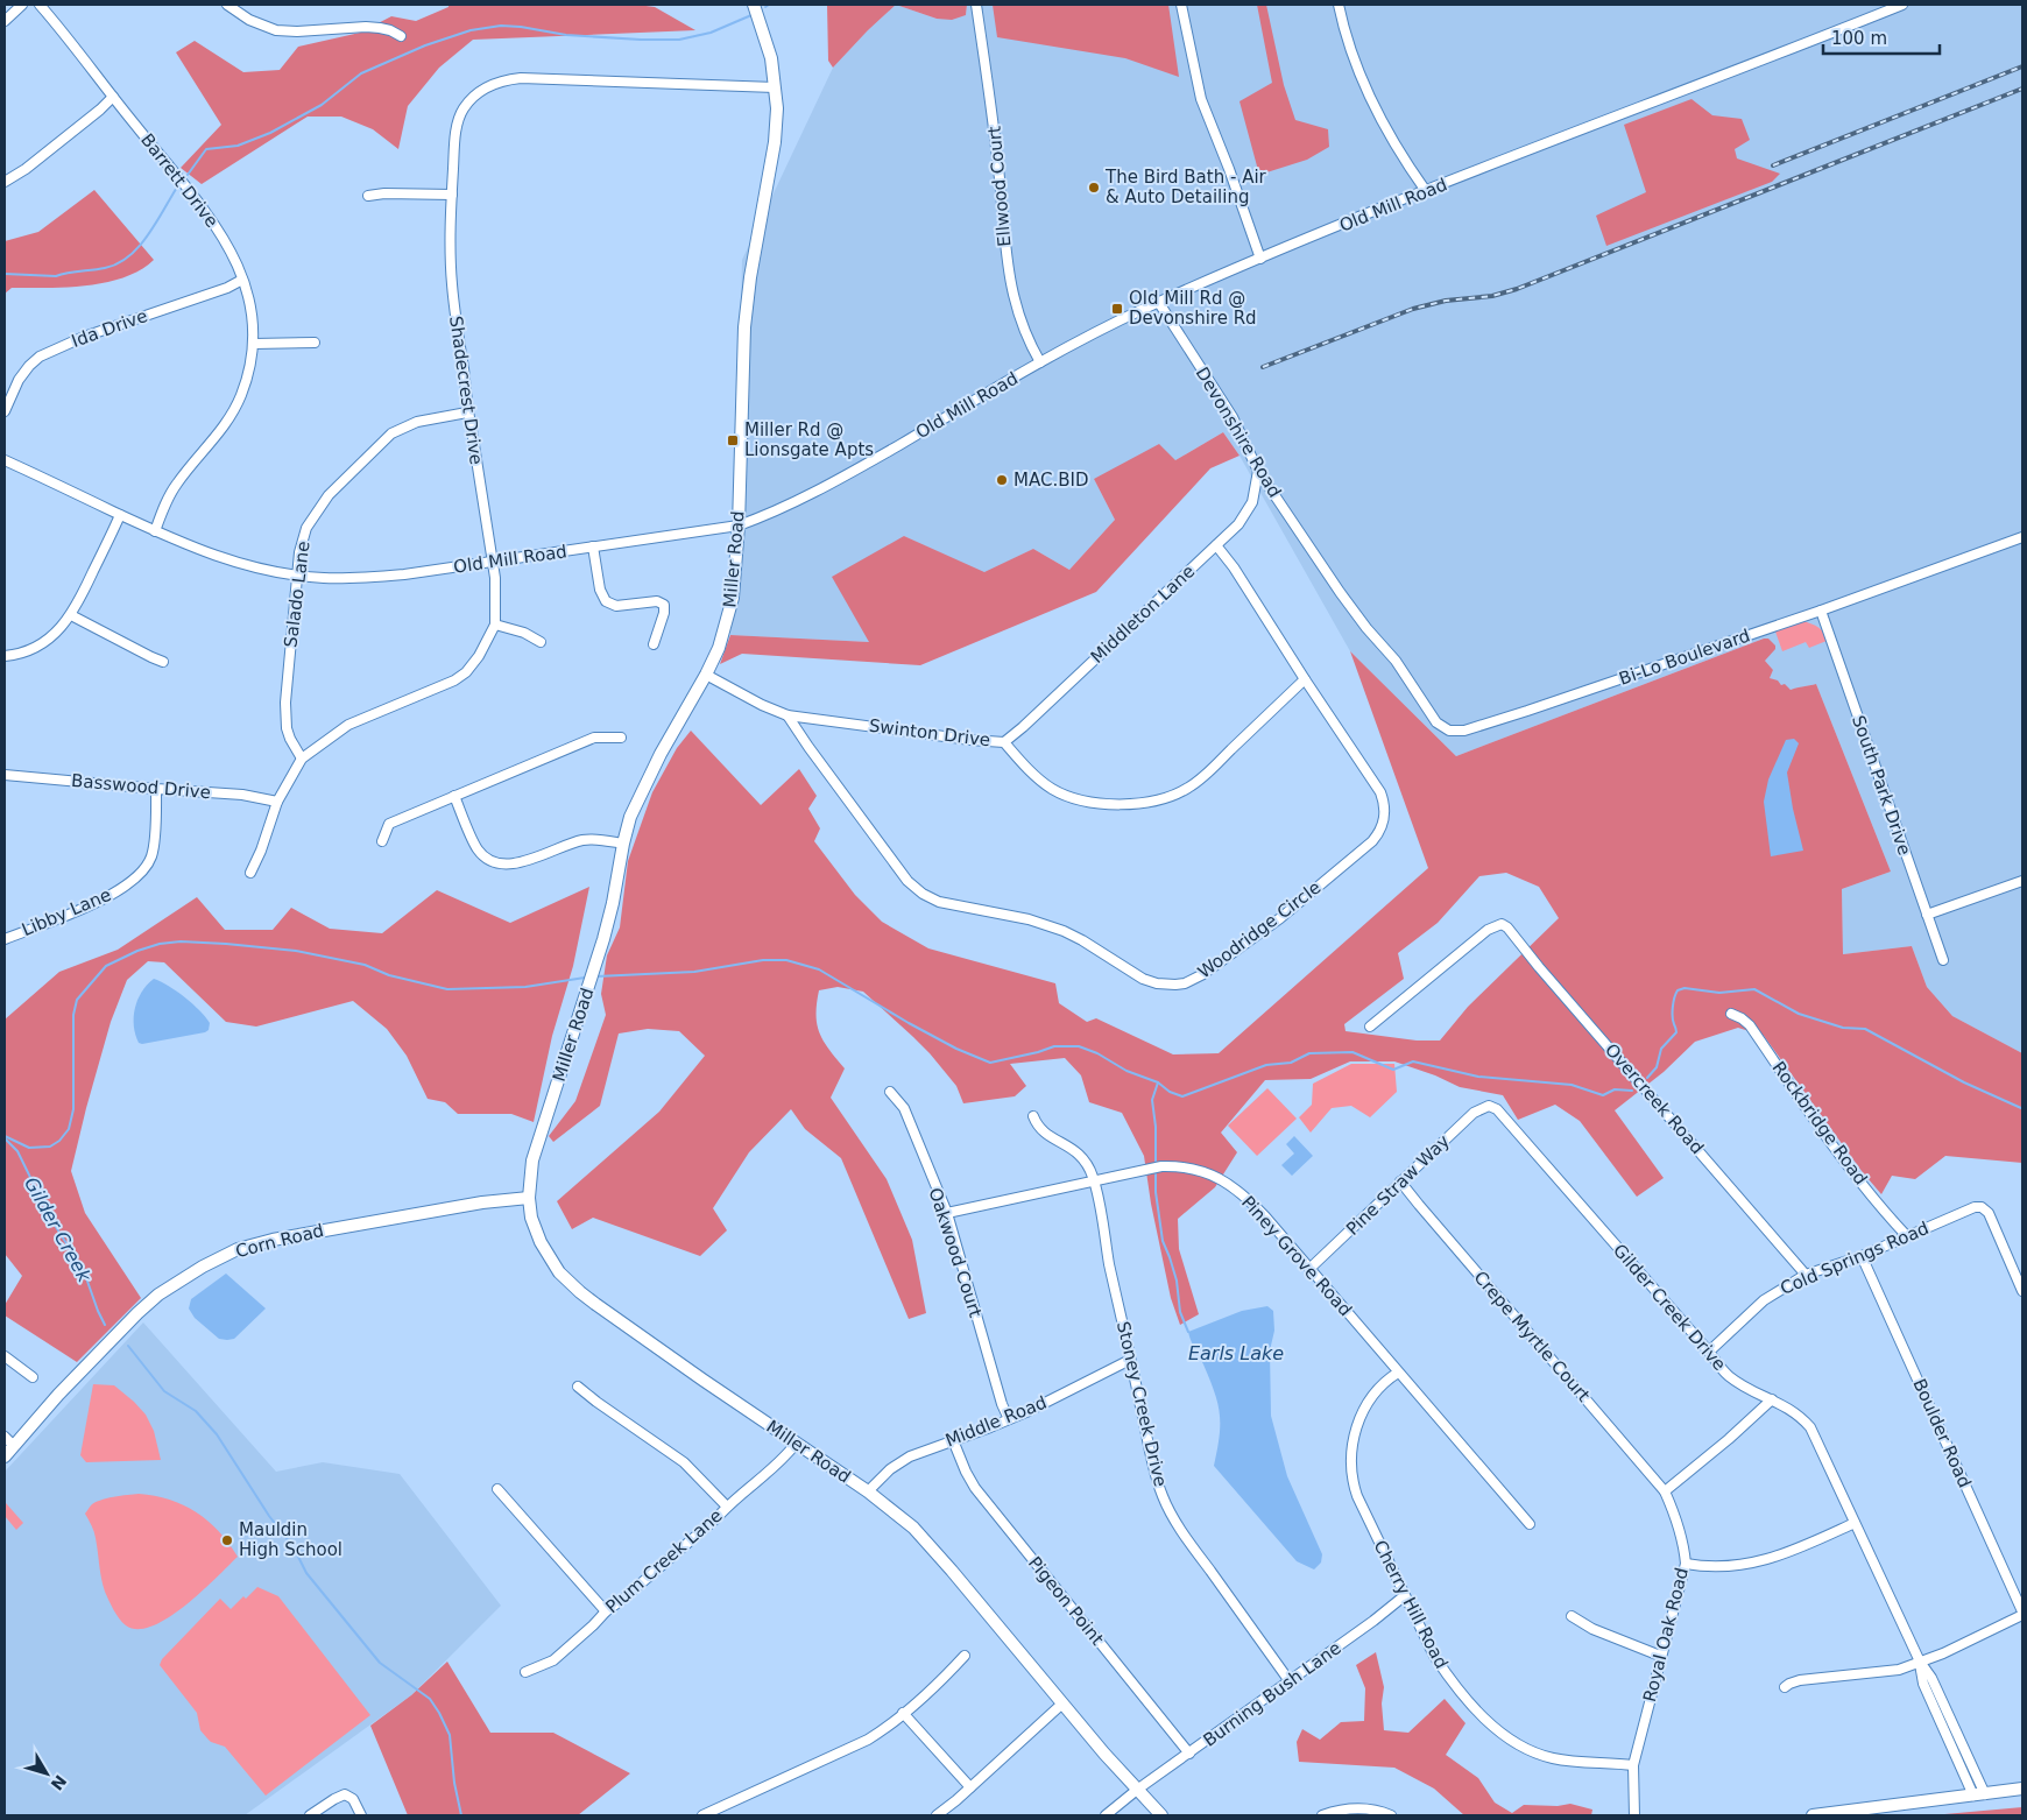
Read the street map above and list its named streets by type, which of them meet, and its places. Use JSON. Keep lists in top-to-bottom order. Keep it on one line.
{"streets":{"street":["Barrett Drive","Ellwood Court","Old Mill Road","Ida Drive","Shadecrest Drive","Devonshire Road","Miller Road","Salado Lane","Middleton Lane","Bi-Lo Boulevard","Swinton Drive","South Park Drive","Basswood Drive","Libby Lane","Woodridge Circle","Overcreek Road","Rockbridge Road","Pine Straw Way","Corn Road","Oakwood Court","Piney Grove Road","Cold Springs Road","Gilder Creek Drive","Crepe Myrtle Court","Stoney Creek Drive","Middle Road","Boulder Road","Plum Creek Lane","Pigeon Point","Cherry Hill Road","Royal Oak Road","Burning Bush Lane"]},"crossings":[["Barrett Drive","Old Mill Road"],["Barrett Drive","Ida Drive"],["Ellwood Court","Old Mill Road"],["Old Mill Road","Shadecrest Drive"],["Old Mill Road","Devonshire Road"],["Old Mill Road","Miller Road"],["Old Mill Road","Salado Lane"],["Shadecrest Drive","Miller Road"],["Shadecrest Drive","Salado Lane"],["Shadecrest Drive","Basswood Drive"],["Devonshire Road","Middleton Lane"],["Devonshire Road","Bi-Lo Boulevard"],["Miller Road","Swinton Drive"],["Miller Road","Corn Road"],["Miller Road","Middle Road"],["Miller Road","Plum Creek Lane"],["Miller Road","Burning Bush Lane"],["Middleton Lane","Swinton Drive"],["Middleton Lane","Woodridge Circle"],["Bi-Lo Boulevard","South Park Drive"],["Swinton Drive","Woodridge Circle"],["Basswood Drive","Libby Lane"],["Overcreek Road","Cold Springs Road"],["Rockbridge Road","Cold Springs Road"],["Pine Straw Way","Piney Grove Road"],["Pine Straw Way","Gilder Creek Drive"],["Pine Straw Way","Crepe Myrtle Court"],["Oakwood Court","Piney Grove Road"],["Oakwood Court","Middle Road"],["Piney Grove Road","Stoney Creek Drive"],["Piney Grove Road","Cherry Hill Road"],["Cold Springs Road","Gilder Creek Drive"],["Cold Springs Road","Boulder Road"],["Crepe Myrtle Court","Royal Oak Road"],["Stoney Creek Drive","Middle Road"],["Stoney Creek Drive","Burning Bush Lane"],["Middle Road","Pigeon Point"],["Pigeon Point","Burning Bush Lane"],["Cherry Hill Road","Royal Oak Road"],["Cherry Hill Road","Burning Bush Lane"]],"water":["Gilder Creek","Earls Lake"],"places":{"other":["The Bird Bath - Air & Auto Detailing","MAC.BID","Mauldin High School"],"transit":["Old Mill Rd @ Devonshire Rd","Miller Rd @ Lionsgate Apts"]},"scale_bar":"100 m","north":"bottom right"}
